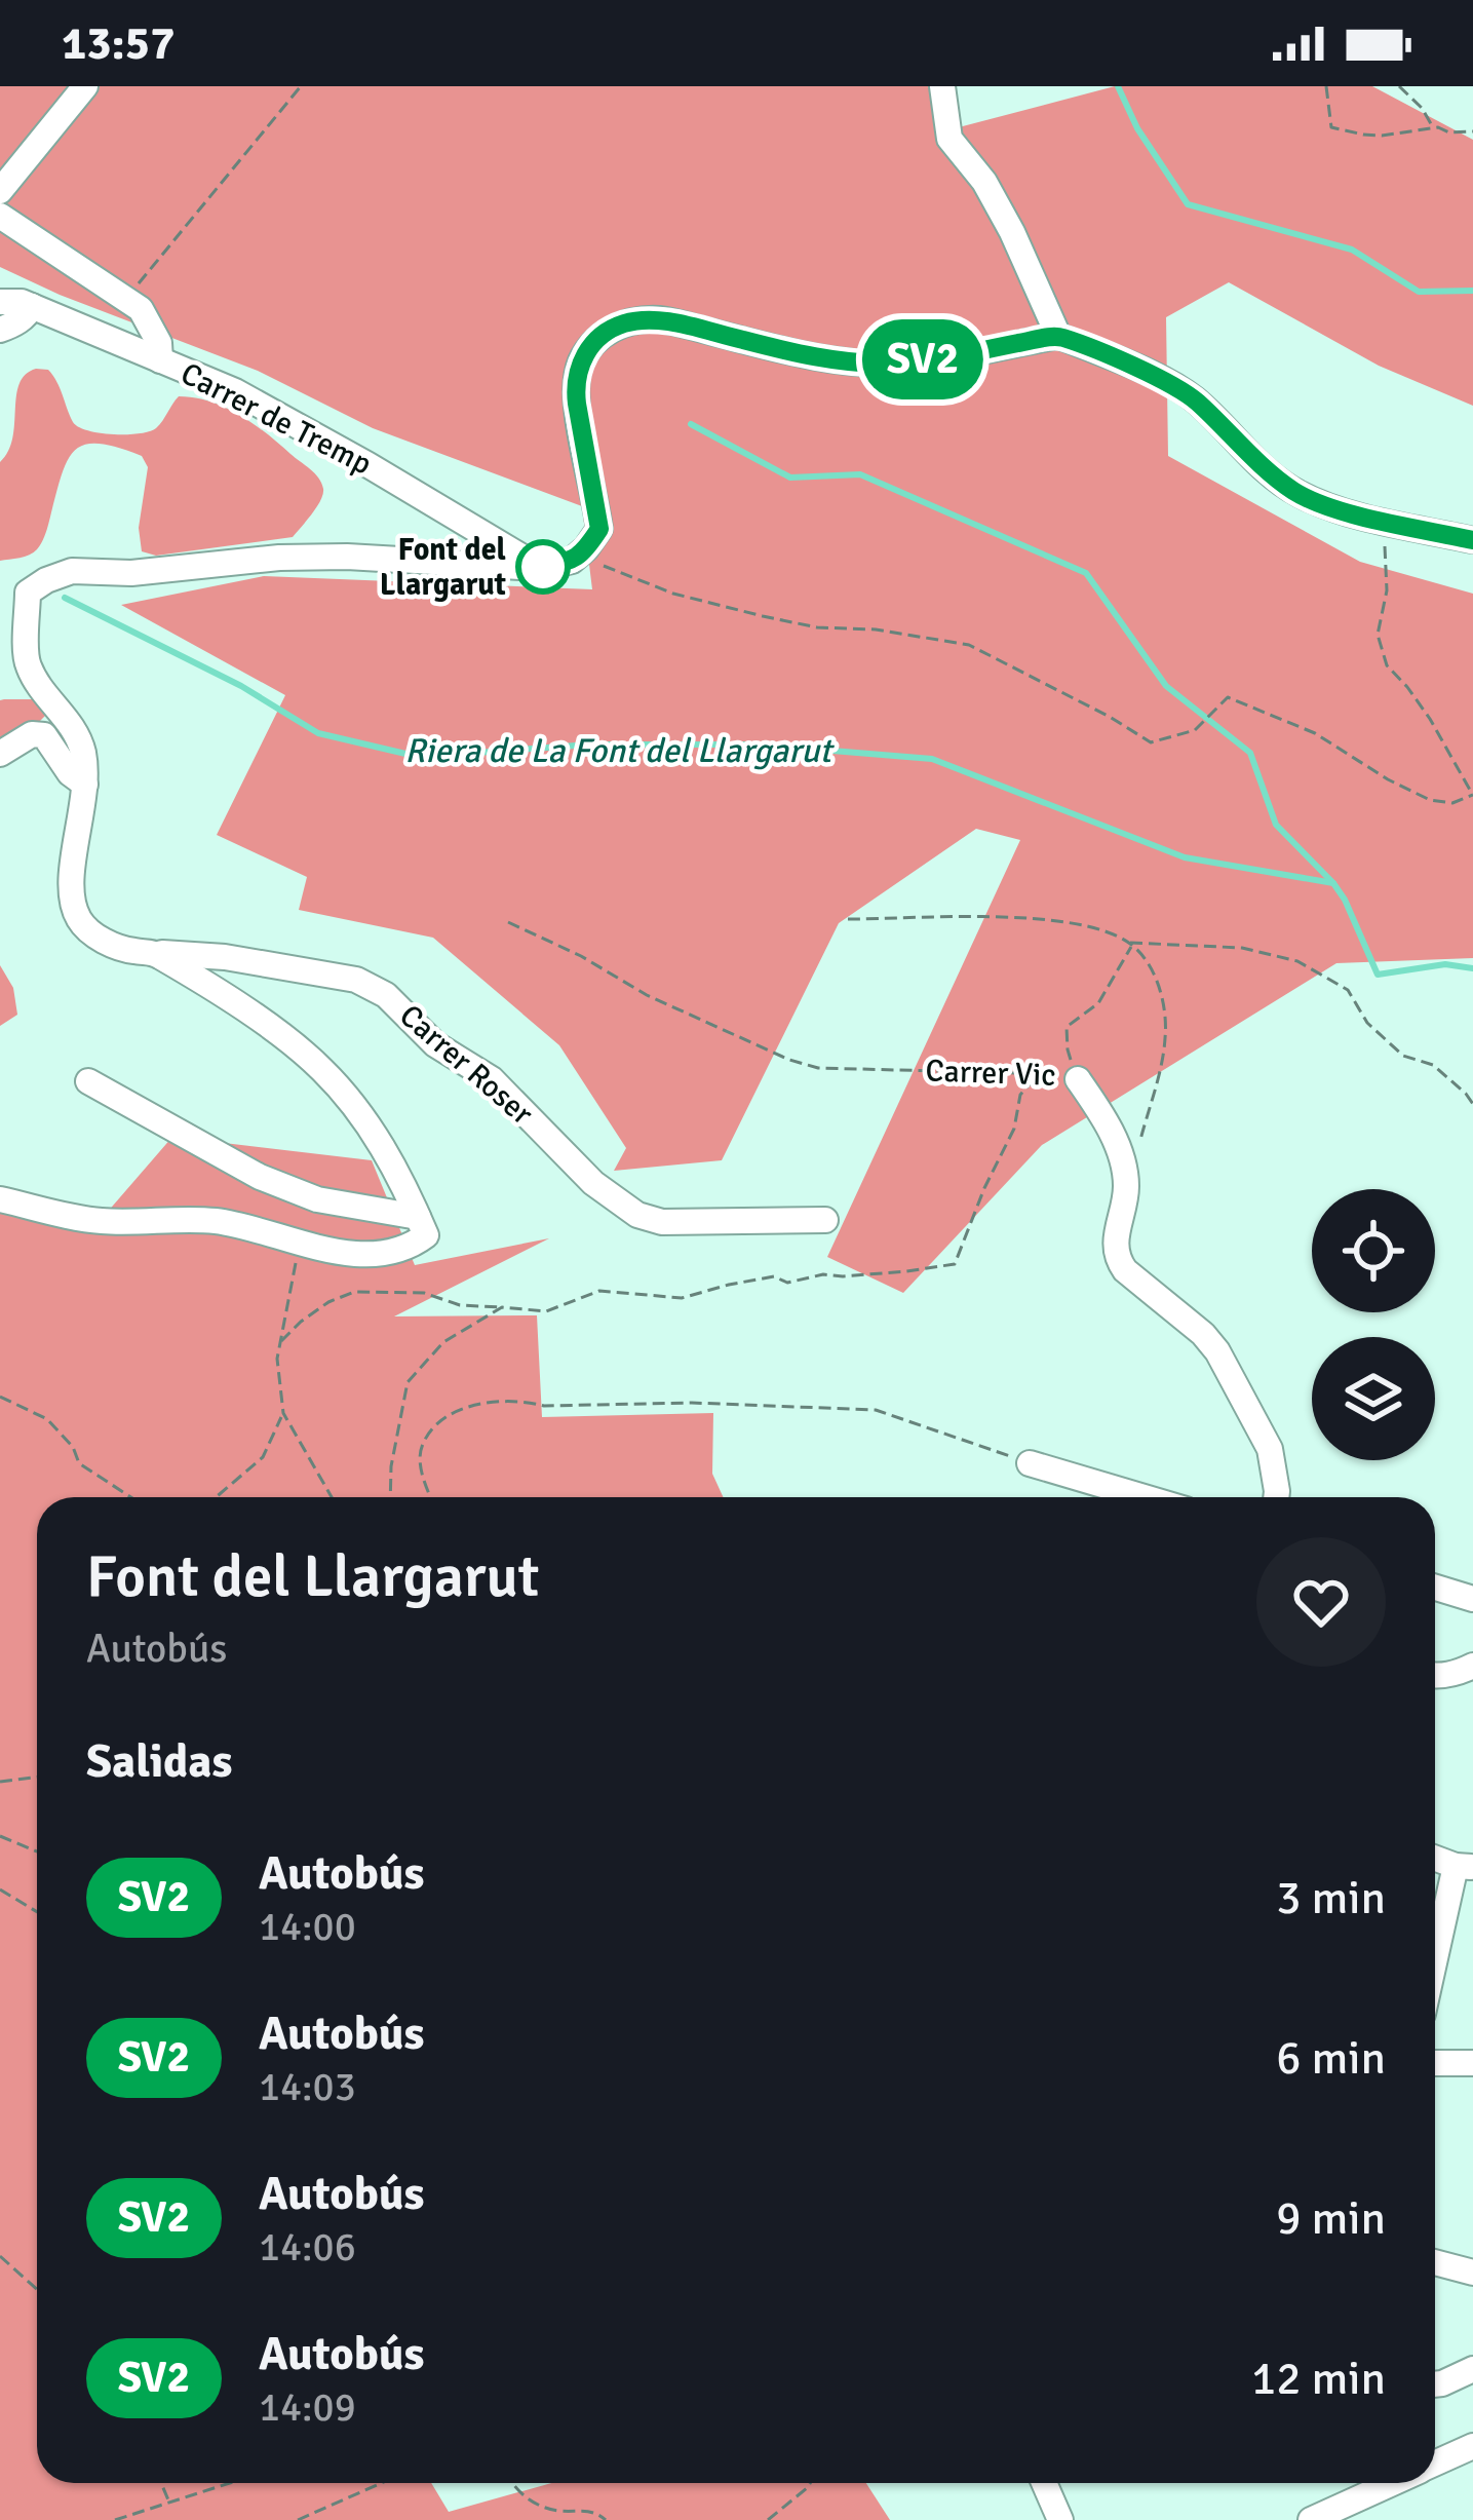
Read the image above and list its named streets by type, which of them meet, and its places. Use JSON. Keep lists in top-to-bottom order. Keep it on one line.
{"streets":{"street":["Carrer de Tremp","Carrer Roser","Carrer Vic"]},"water":["Riera de La Font del Llargarut"],"places":["Font del Llargarut"],"lines":["bus line SV2"],"page":{"status":"13:57","on_map":"SV2","heading":[["Font del Llargarut","Autobús"],"Salidas"],"list":[{"mark":"SV2","name":"Autobús","note":"14:00","value":"3 min"},{"mark":"SV2","name":"Autobús","note":"14:03","value":"6 min"},{"mark":"SV2","name":"Autobús","note":"14:06","value":"9 min"},{"mark":"SV2","name":"Autobús","note":"14:09","value":"12 min"}]}}
